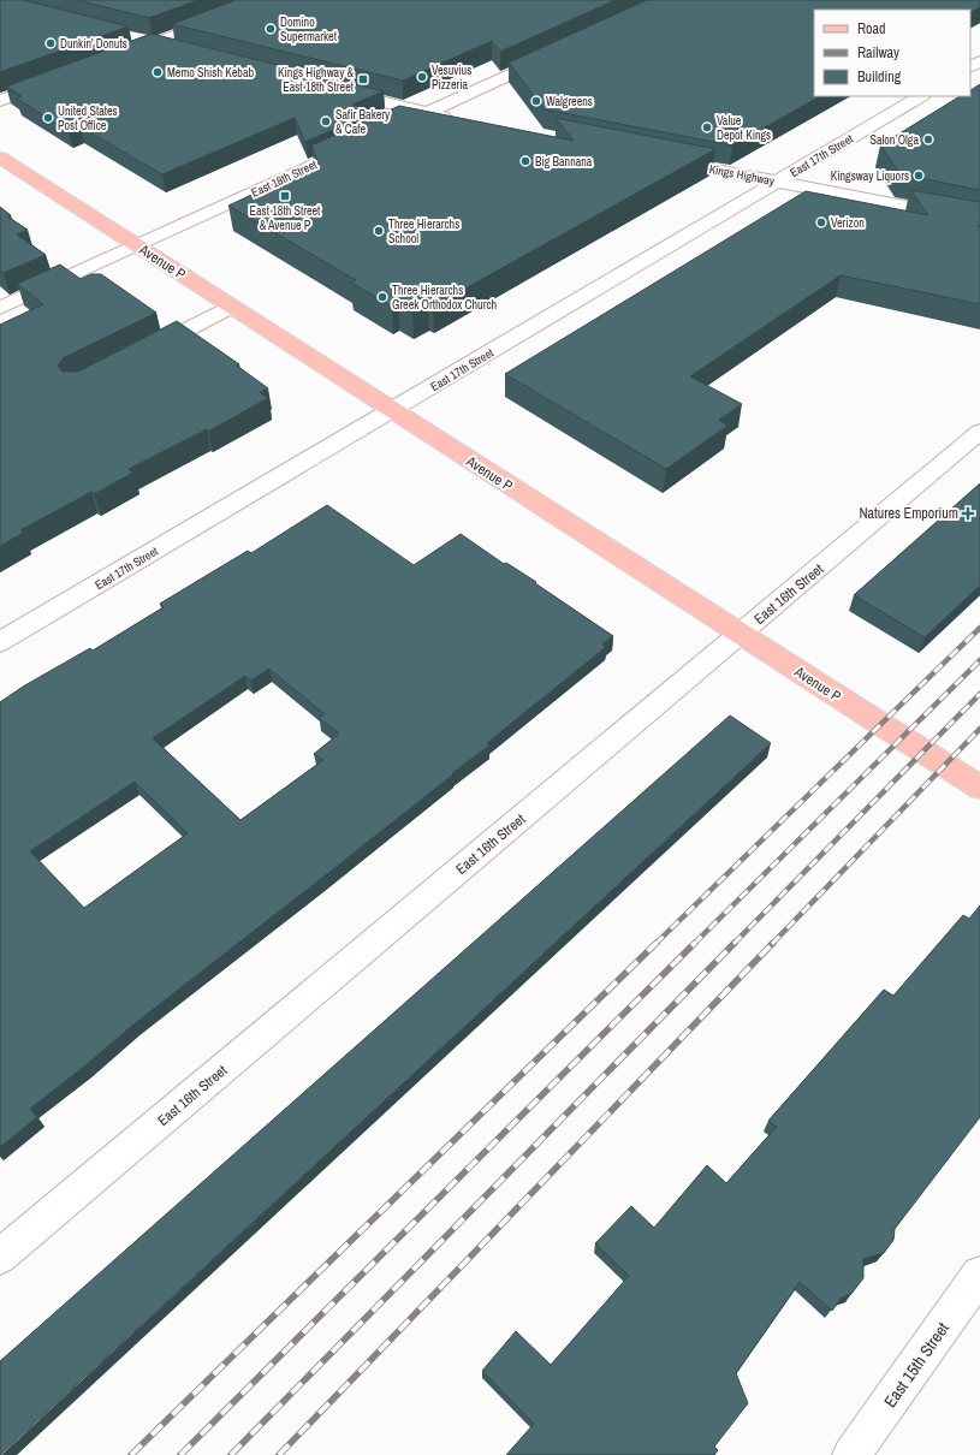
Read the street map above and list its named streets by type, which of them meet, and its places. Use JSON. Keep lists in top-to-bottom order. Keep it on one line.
{"streets":{"main road":["Avenue P"],"street":["East 17th Street","Kings Highway","East 18th Street","East 16th Street","East 15th Street"]},"crossings":[["East 17th Street","Kings Highway"],["East 17th Street","Avenue P"],["East 18th Street","Avenue P"],["Avenue P","East 16th Street"]],"places":{"other":["Domino Supermarket","Dunkin' Donuts","Memo Shish Kebab","Vesuvius Pizzeria","Walgreens","United States Post Office","Safir Bakery & Cafe","Value Depot Kings","Salon Olga","Big Bannana","Kingsway Liquors","Verizon","Three Hierarchs School","Three Hierarchs Greek Orthodox Church"],"transit":["Kings Highway & East 18th Street","East 18th Street & Avenue P"],"health":["Natures Emporium"]},"legend":["Road","Railway","Building"]}
